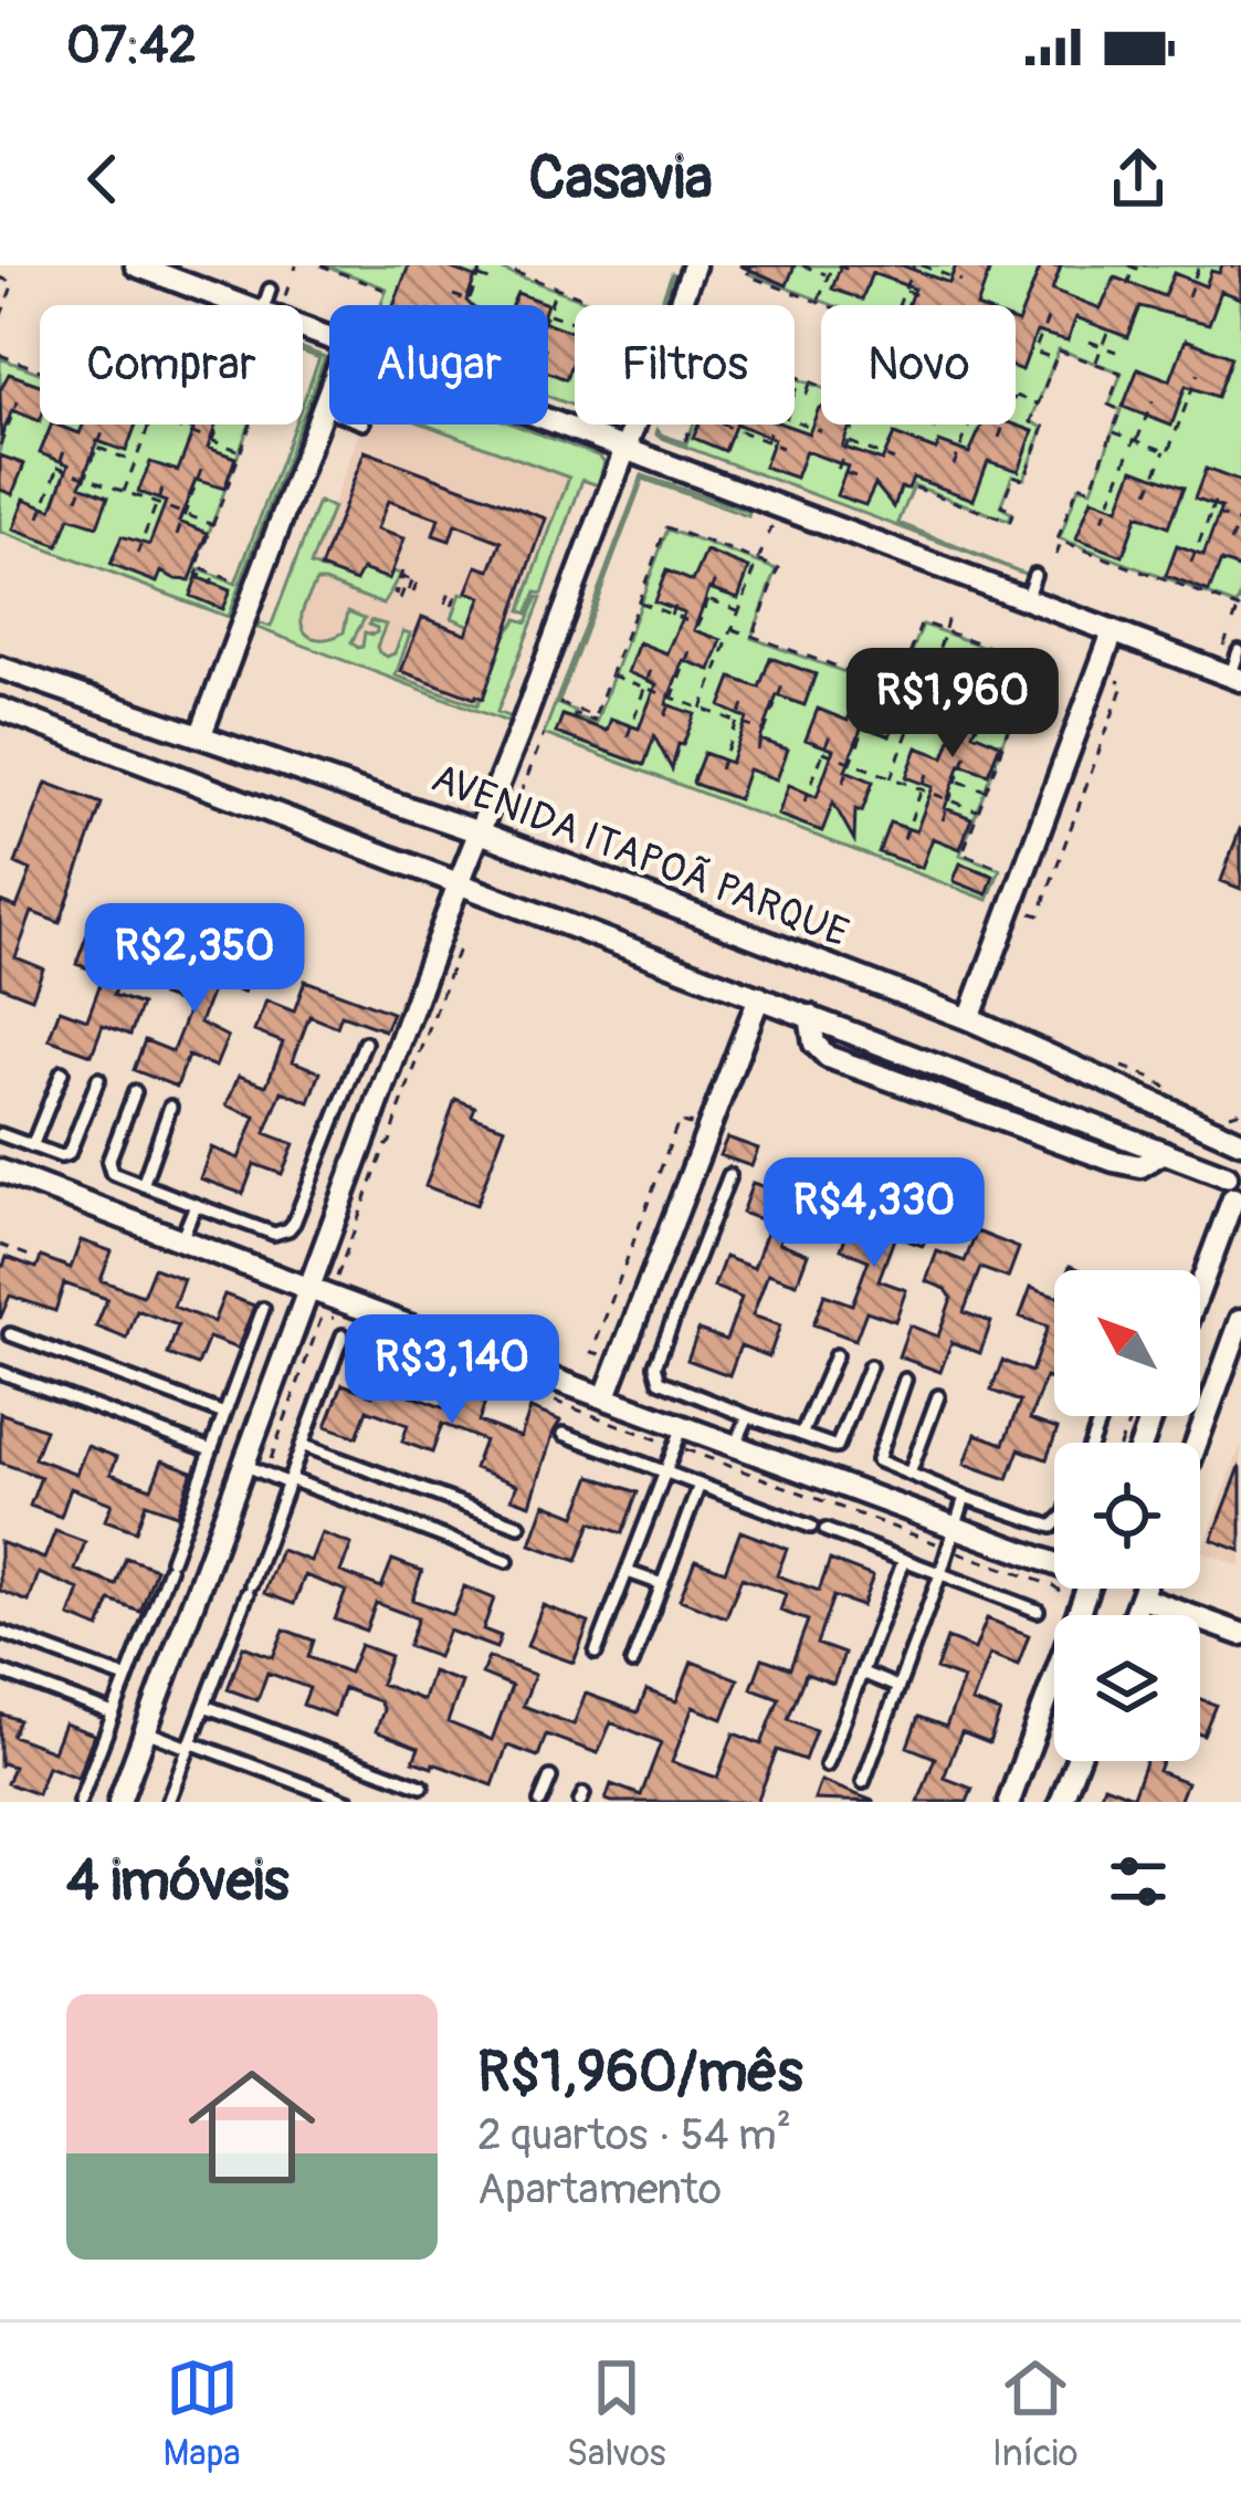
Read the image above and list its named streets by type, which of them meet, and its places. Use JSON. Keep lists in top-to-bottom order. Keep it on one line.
{"streets":{"street":["AVENIDA ITAPOÃ PARQUE"]},"north":"top left","page":{"status":"07:42","header":"Casavia","chip":["Comprar","Alugar","Filtros","Novo"],"price":["R$1,960","R$2,350","R$4,330","R$3,140"],"heading":"4 imóveis","list":[{"name":"R$1,960/mês","note":"2 quartos · 54 m² · Apartamento"}],"tabs":["Mapa","Salvos","Início"]}}
